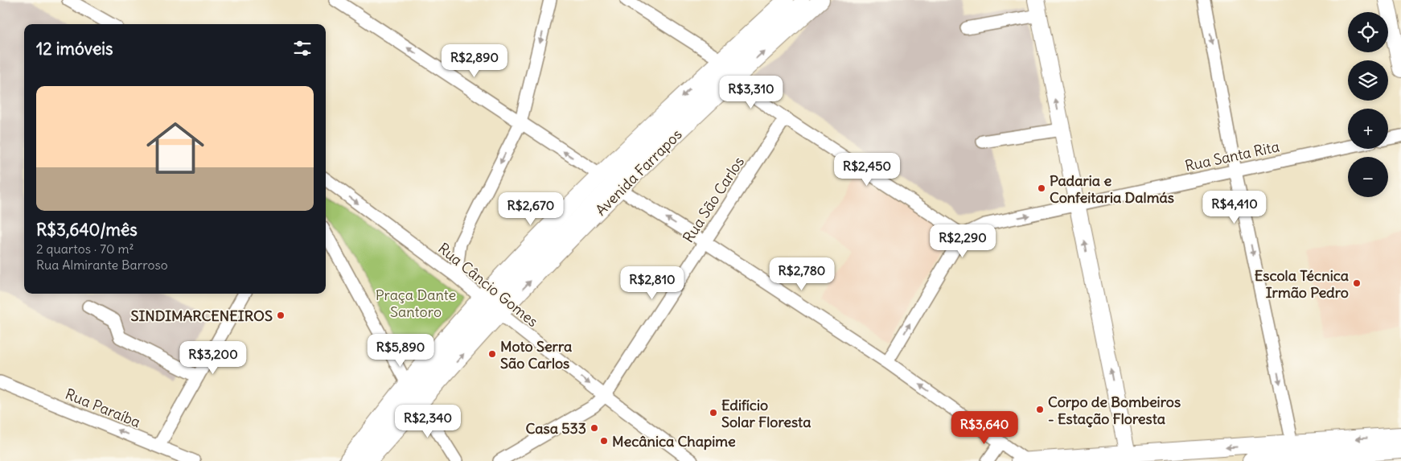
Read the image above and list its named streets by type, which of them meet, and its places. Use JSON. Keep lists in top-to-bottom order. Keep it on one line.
{"streets":{"main road":["Avenida Farrapos"],"street":["Rua Santa Rita","Rua São Carlos","Rua Câncio Gomes","Rua Paraíba"]},"crossings":[["Avenida Farrapos","Rua Câncio Gomes"],["Rua São Carlos","Rua Câncio Gomes"]],"parks":["Praça Dante Santoro"],"places":["Padaria e Confeitaria Dalmás","Escola Técnica Irmão Pedro","SINDIMARCENEIROS","Moto Serra São Carlos","Corpo de Bombeiros - Estação Floresta","Edifício Solar Floresta","Casa 533","Mecânica Chapime"],"page":{"map_buttons":["+","−"],"heading":"12 imóveis","price":["R$2,890","R$3,310","R$2,450","R$4,410","R$2,670","R$2,290","R$2,780","R$2,810","R$5,890","R$3,200","R$2,340","R$3,640"],"list":[{"name":"R$3,640/mês","note":"2 quartos · 70 m² · Rua Almirante Barroso"}]}}
